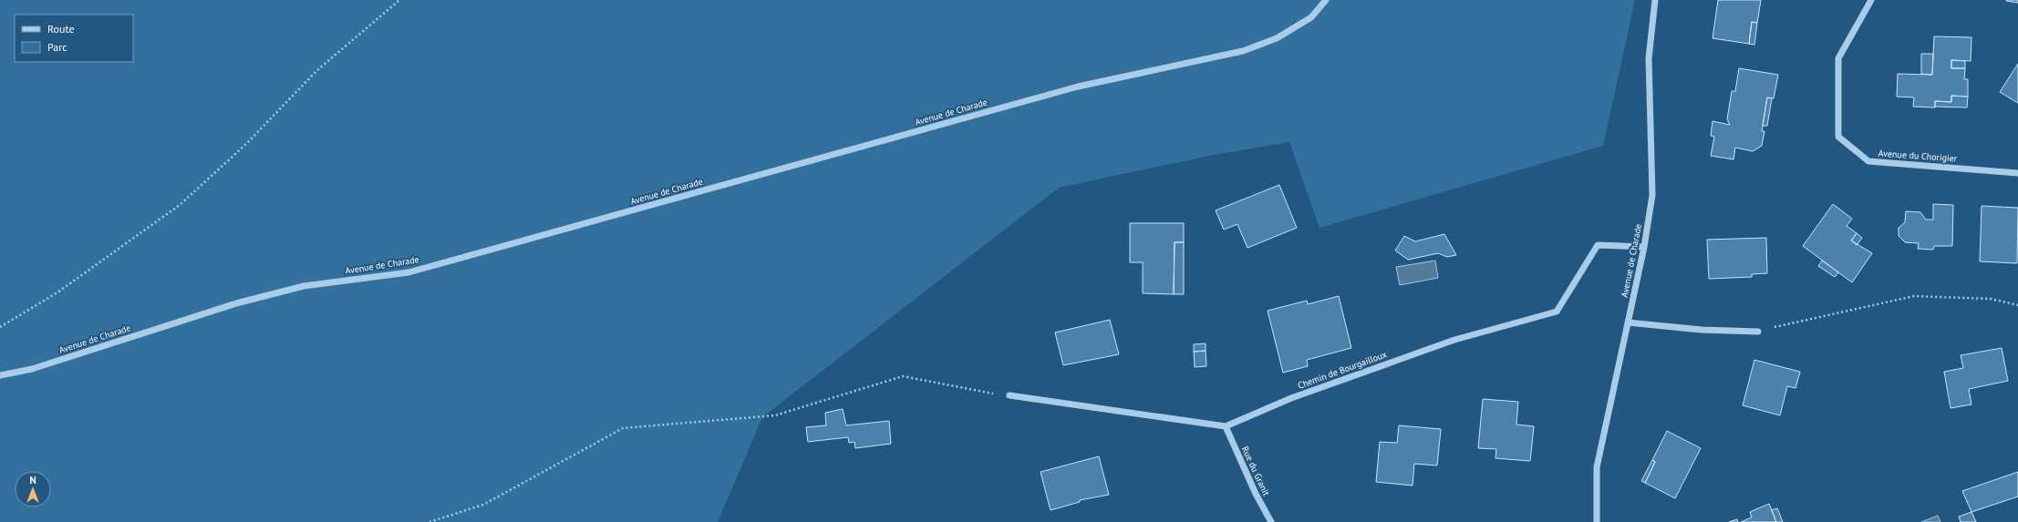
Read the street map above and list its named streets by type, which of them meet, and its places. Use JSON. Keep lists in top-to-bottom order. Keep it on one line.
{"streets":{"street":["Avenue de Charade","Avenue du Chorigier","Chemin de Bourgailloux","Rue du Granit"]},"crossings":[["Avenue de Charade","Chemin de Bourgailloux"],["Chemin de Bourgailloux","Rue du Granit"]],"legend":["Route","Parc"],"north":"top"}
